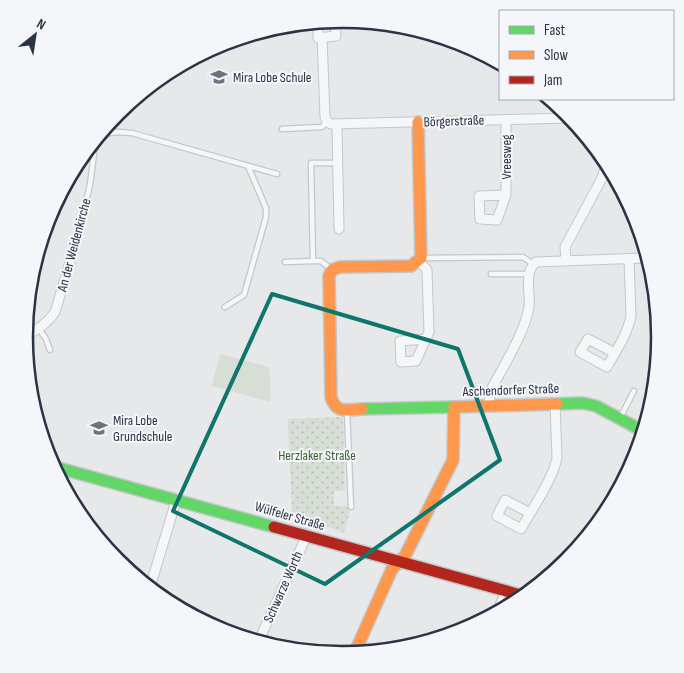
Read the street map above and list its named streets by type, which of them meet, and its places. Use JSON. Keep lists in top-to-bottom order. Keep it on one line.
{"streets":{"street":["Börgerstraße","Vreesweg","An der Weidenkirche","Aschendorfer Straße","Wülfeler Straße","Schwarze Worth"]},"crossings":[["Börgerstraße","Vreesweg"],["Aschendorfer Straße","Wülfeler Straße"],["Wülfeler Straße","Schwarze Worth"]],"parks":["Herzlaker Straße"],"places":{"school or university":["Mira Lobe Schule","Mira Lobe Grundschule"]},"legend":["Fast","Slow","Jam"],"north":"top right"}
